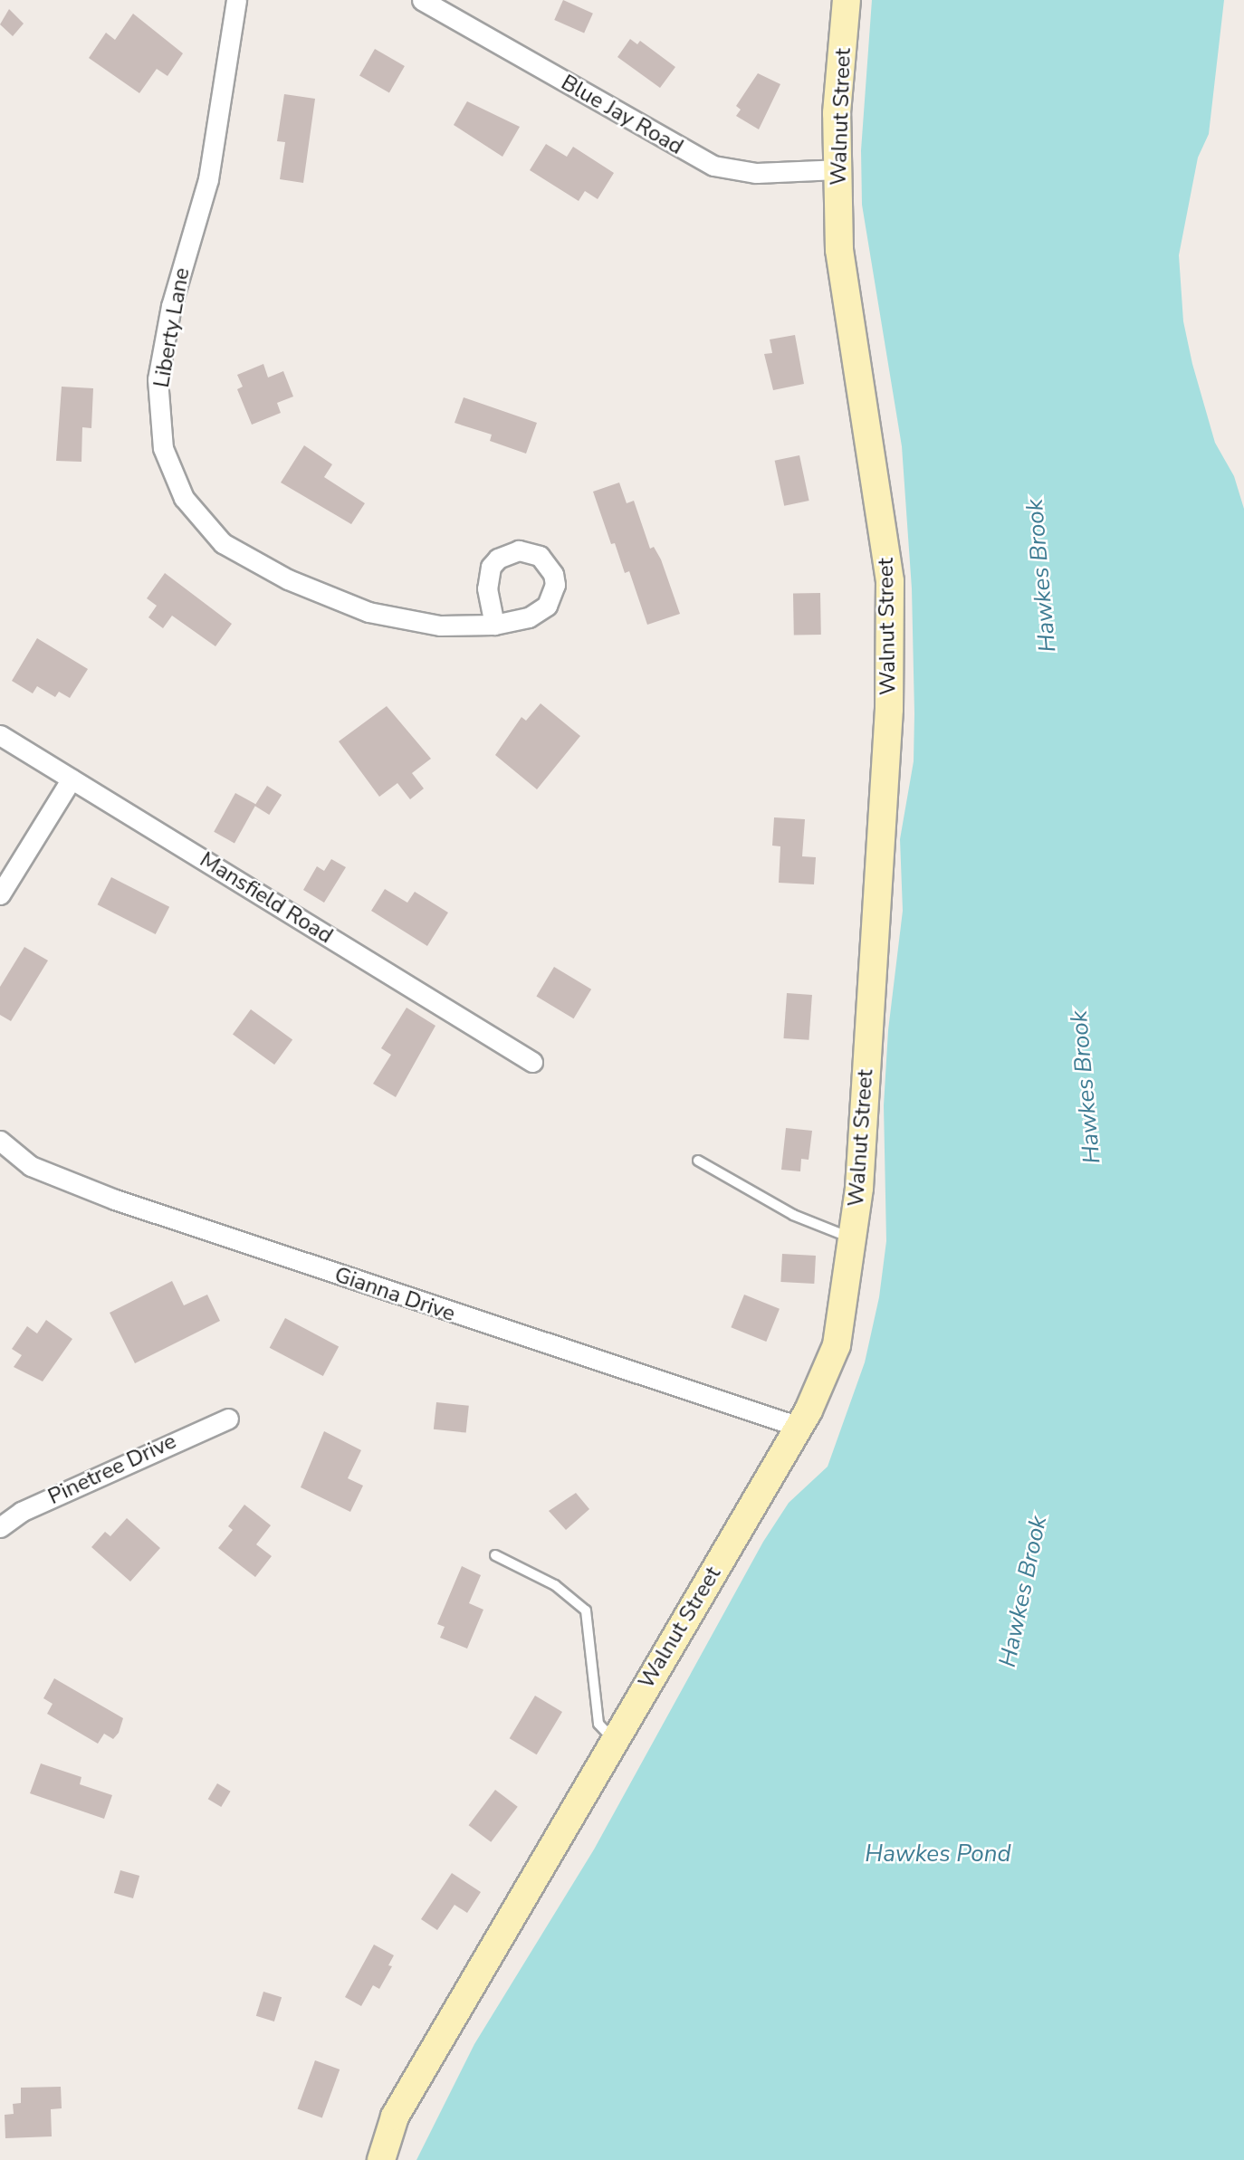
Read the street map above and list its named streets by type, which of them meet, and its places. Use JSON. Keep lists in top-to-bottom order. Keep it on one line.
{"streets":{"main road":["Walnut Street"],"street":["Blue Jay Road","Liberty Lane","Mansfield Road","Gianna Drive","Pinetree Drive"]},"crossings":[["Blue Jay Road","Walnut Street"],["Walnut Street","Gianna Drive"]],"water":["Hawkes Brook","Hawkes Pond"]}
